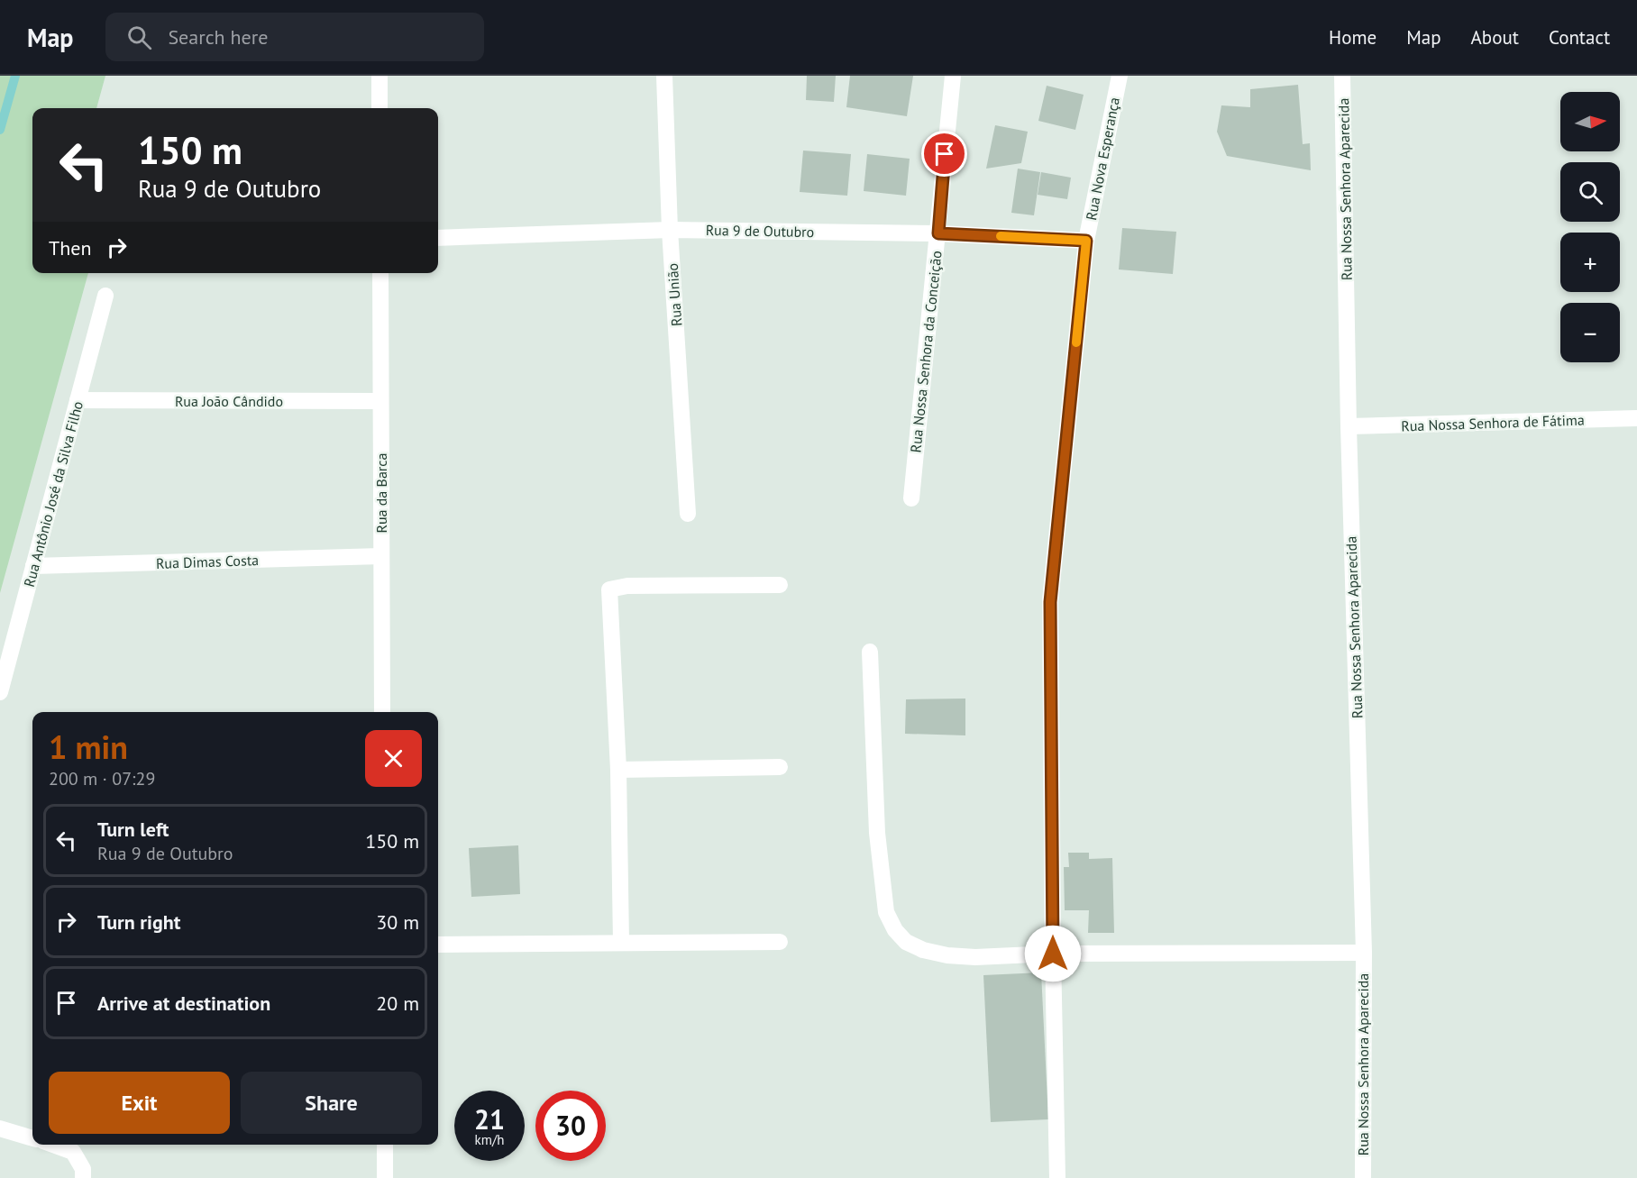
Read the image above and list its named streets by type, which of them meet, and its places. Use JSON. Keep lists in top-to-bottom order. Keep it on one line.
{"streets":{"street":["Rua Nova Esperança","Rua Nossa Senhora Aparecida","Rua 9 de Outubro","Rua União","Rua Nossa Senhora da Conceição","Rua João Cândido","Rua Nossa Senhora de Fátima","Rua da Barca","Rua Antônio José da Silva Filho","Rua Dimas Costa"]},"crossings":[["Rua Nova Esperança","Rua 9 de Outubro"],["Rua Nossa Senhora Aparecida","Rua Nossa Senhora de Fátima"],["Rua 9 de Outubro","Rua União"],["Rua 9 de Outubro","Rua Nossa Senhora da Conceição"],["Rua João Cândido","Rua da Barca"],["Rua João Cândido","Rua Antônio José da Silva Filho"],["Rua da Barca","Rua Dimas Costa"],["Rua Antônio José da Silva Filho","Rua Dimas Costa"]],"north":"right","page":{"header":"Map","search":"Search here","nav":["Home","Map","About","Contact"],"map_buttons":["+","−"],"turn":["150 m","Rua 9 de Outubro"],"then":"Then","heading":["1 min","200 m · 07:29"],"list":[{"name":"Turn left","note":"Rua 9 de Outubro","value":"150 m"},{"name":"Turn right","value":"30 m"},{"name":"Arrive at destination","value":"20 m"}],"buttons":["Exit","Share"],"speed":"21 km/h","limit":"30"}}
